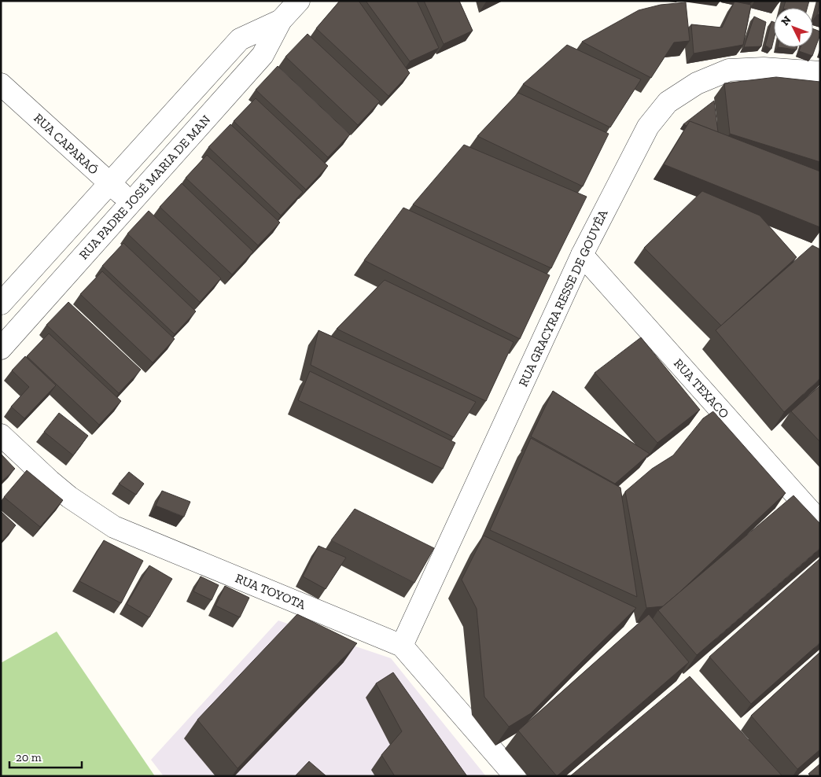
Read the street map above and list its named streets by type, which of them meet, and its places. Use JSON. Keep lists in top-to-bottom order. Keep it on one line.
{"streets":{"street":["RUA CAPARAÓ","RUA PADRE JOSÉ MARIA DE MAN","RUA GRACYRA RESSE DE GOUVÊA","RUA TEXACO","RUA TOYOTA"]},"crossings":[["RUA CAPARAÓ","RUA PADRE JOSÉ MARIA DE MAN"],["RUA GRACYRA RESSE DE GOUVÊA","RUA TEXACO"],["RUA GRACYRA RESSE DE GOUVÊA","RUA TOYOTA"]],"scale_bar":"20 m","north":"top left"}
